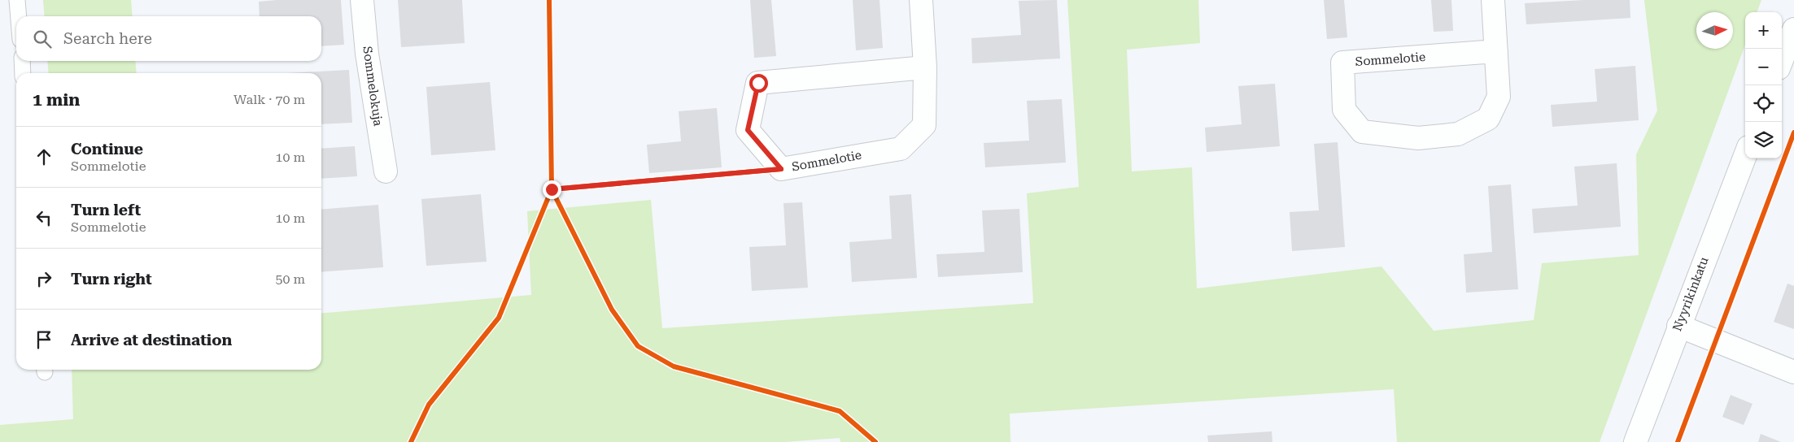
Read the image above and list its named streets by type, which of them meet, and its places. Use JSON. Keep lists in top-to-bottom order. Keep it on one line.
{"streets":{"street":["Sommelotie","Sommelokuja","Nyyrikinkatu"]},"north":"right","page":{"map_buttons":["+","−"],"search":"Search here","heading":["1 min","Walk · 70 m"],"list":[["Continue","Sommelotie","10 m"],["Turn left","Sommelotie","10 m"],["Turn right","50 m"],"Arrive at destination"]}}
